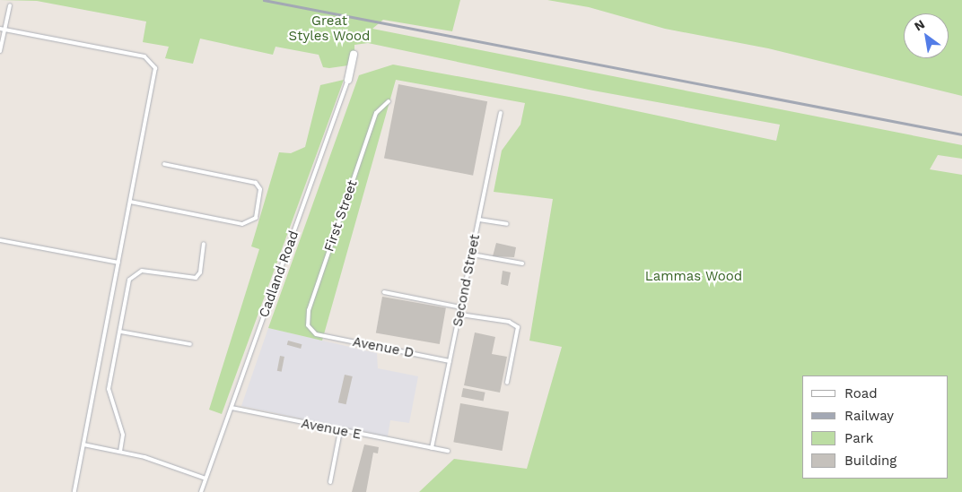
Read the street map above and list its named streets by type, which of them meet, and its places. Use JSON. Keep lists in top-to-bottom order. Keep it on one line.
{"streets":{"street":["Cadland Road"],"lane":["First Street","Second Street","Avenue D","Avenue E"]},"crossings":[["First Street","Avenue D"],["Cadland Road","Avenue E"],["Second Street","Avenue D"],["Second Street","Avenue E"]],"parks":["Great Styles Wood","Lammas Wood"],"legend":["Road","Railway","Park","Building"],"north":"top left"}
